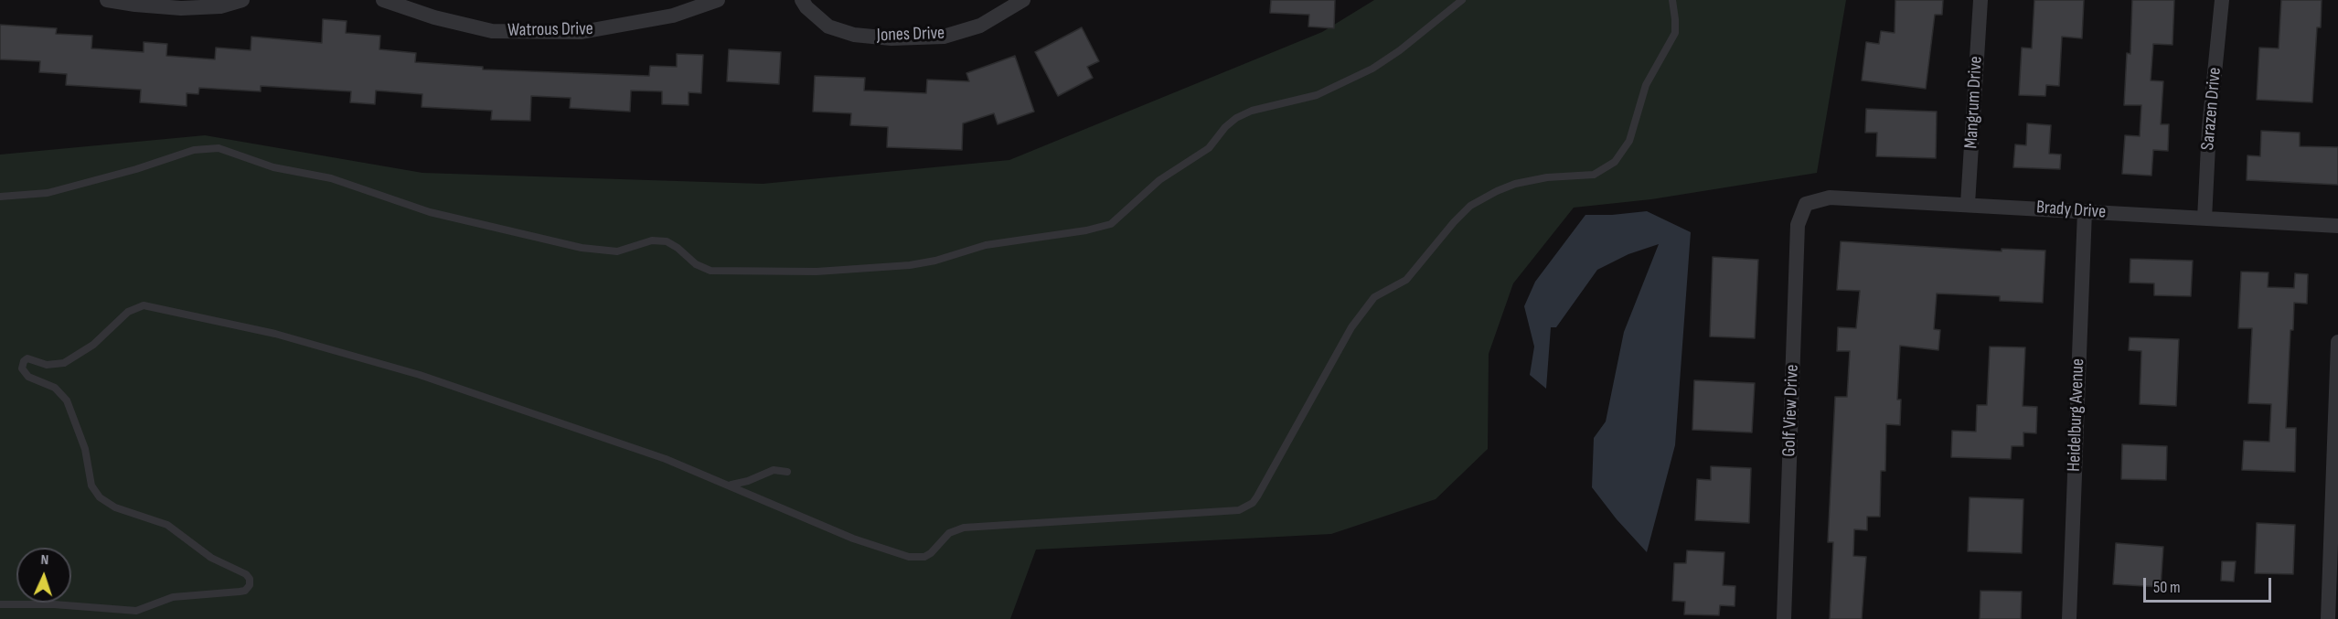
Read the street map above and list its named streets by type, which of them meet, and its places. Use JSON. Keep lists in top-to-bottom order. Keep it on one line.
{"streets":{"street":["Watrous Drive","Jones Drive","Mangrum Drive","Sarazen Drive","Brady Drive","Golf View Drive","Heidelburg Avenue"]},"crossings":[["Mangrum Drive","Brady Drive"],["Sarazen Drive","Brady Drive"],["Brady Drive","Golf View Drive"],["Brady Drive","Heidelburg Avenue"]],"scale_bar":"50 m","north":"top"}
